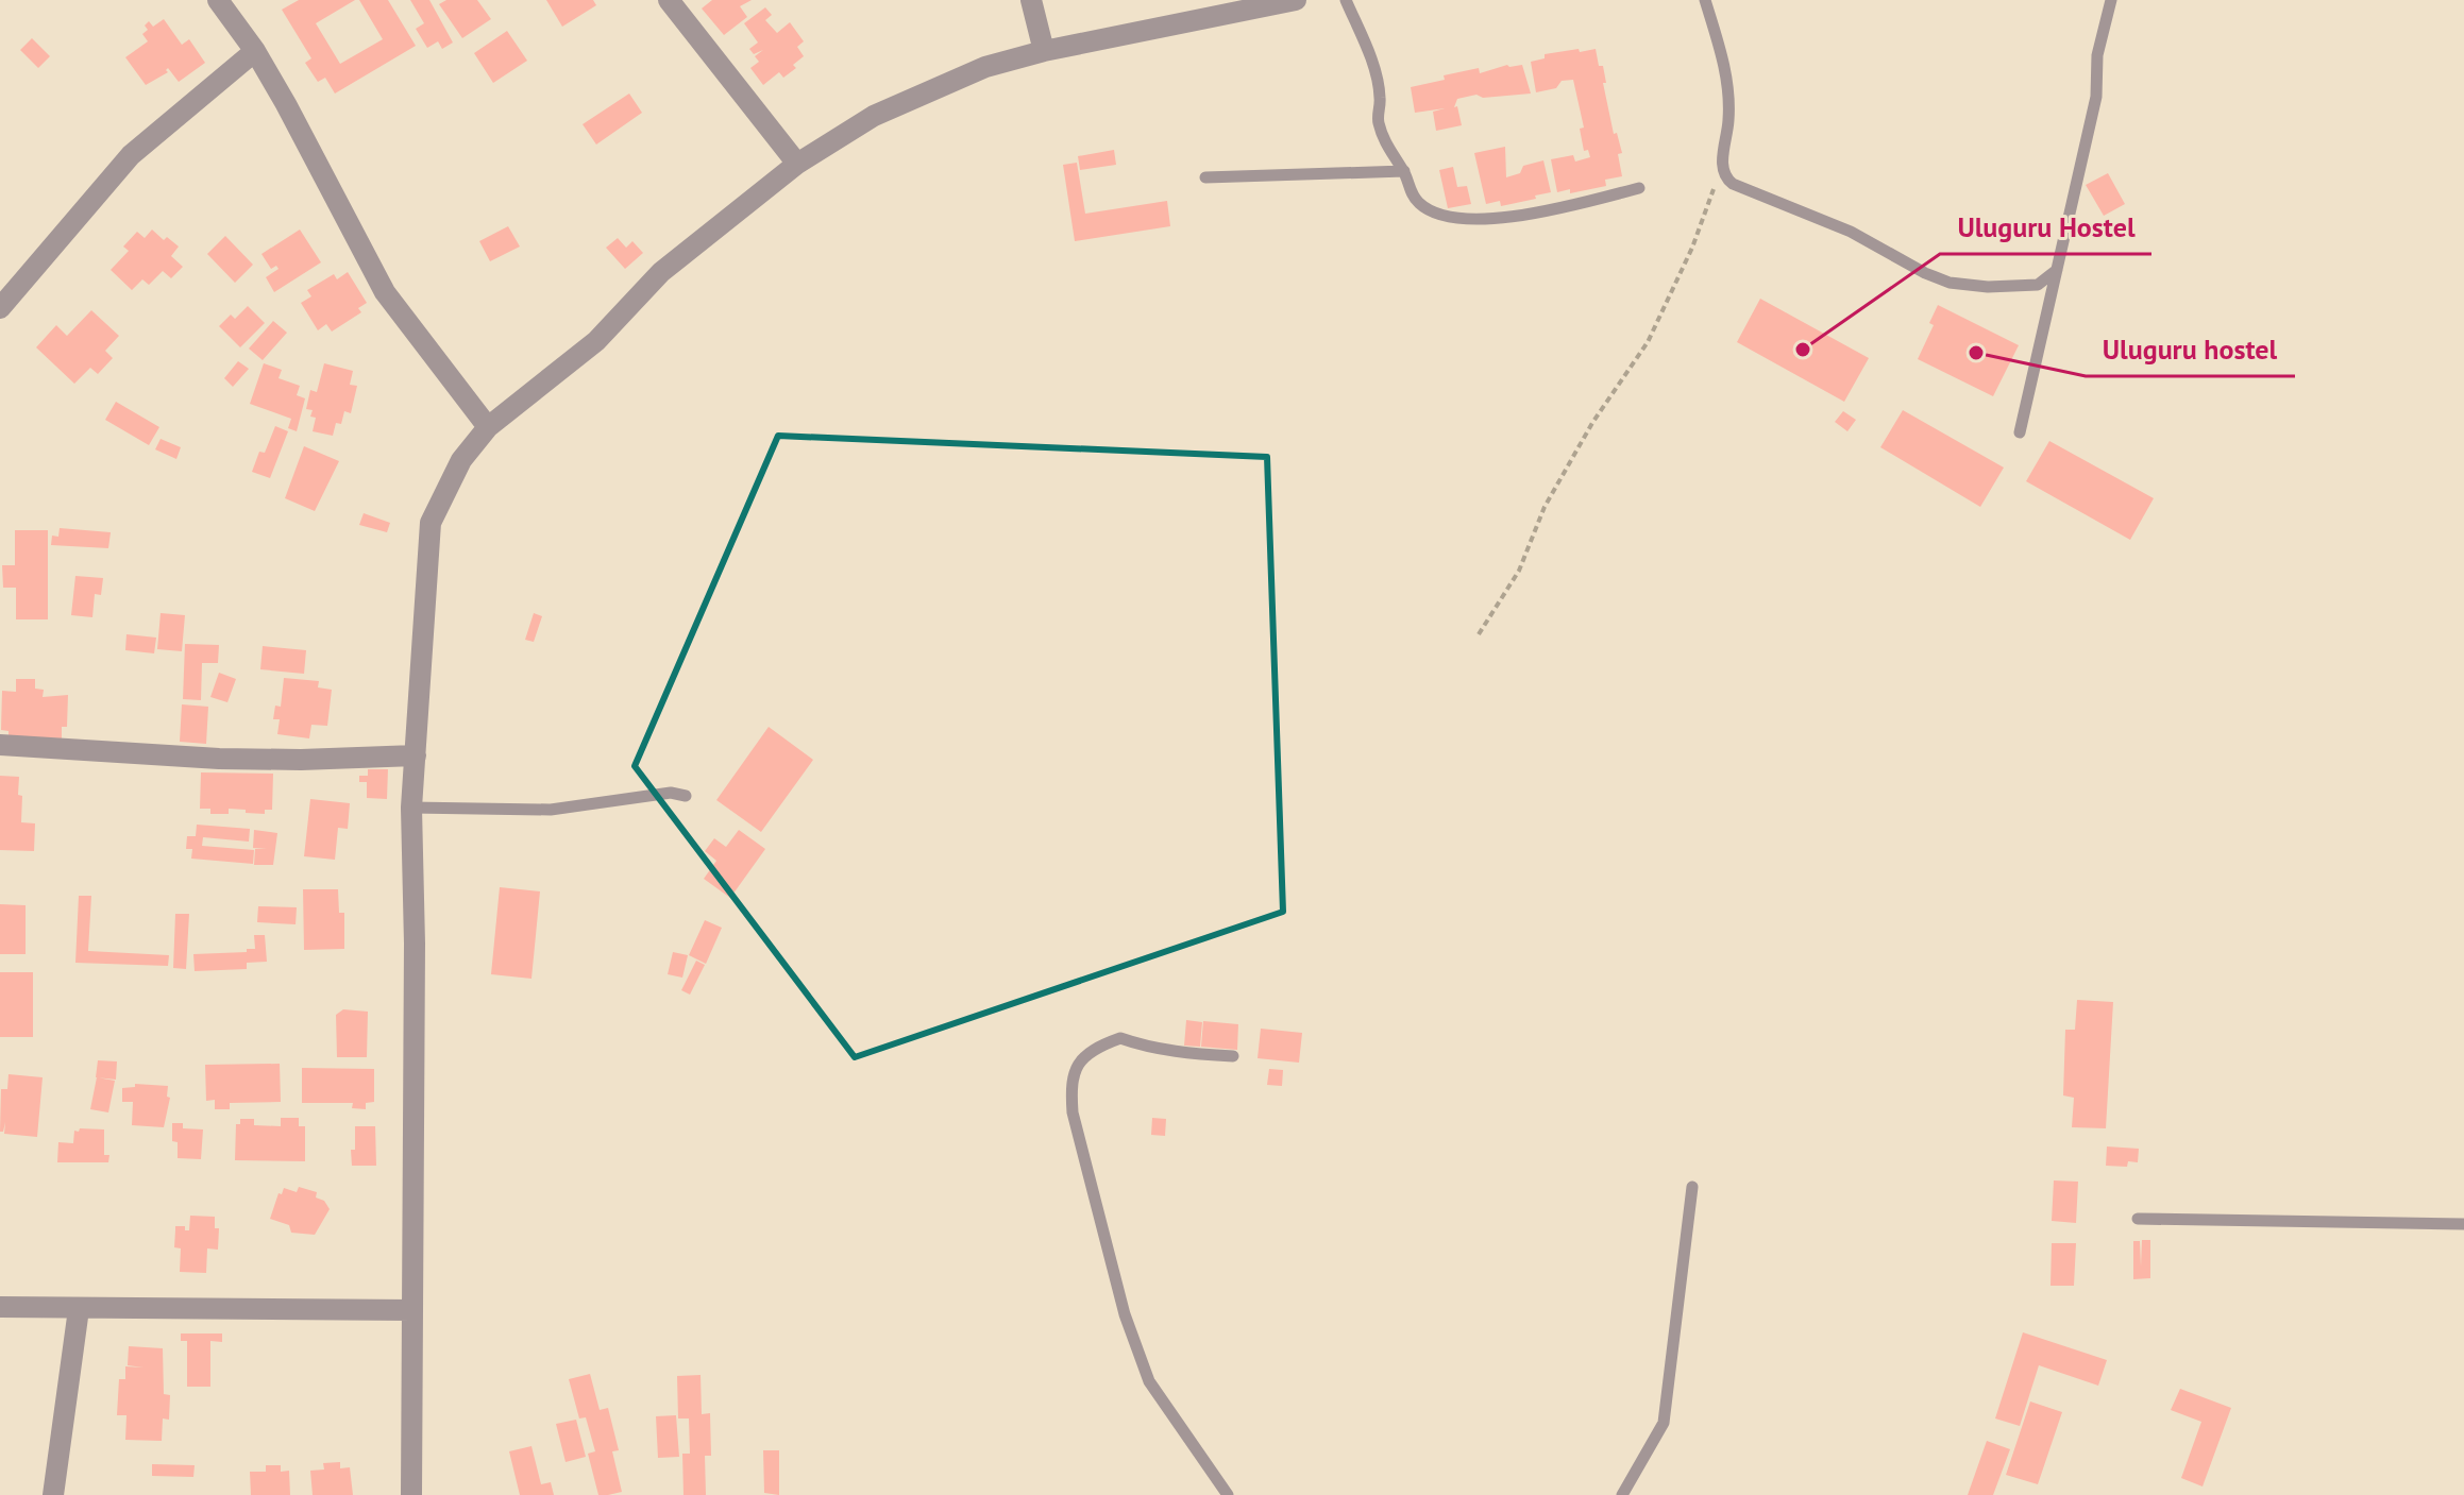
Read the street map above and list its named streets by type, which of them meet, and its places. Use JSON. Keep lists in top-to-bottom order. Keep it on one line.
{"places":["Uluguru Hostel","Uluguru hostel"]}
